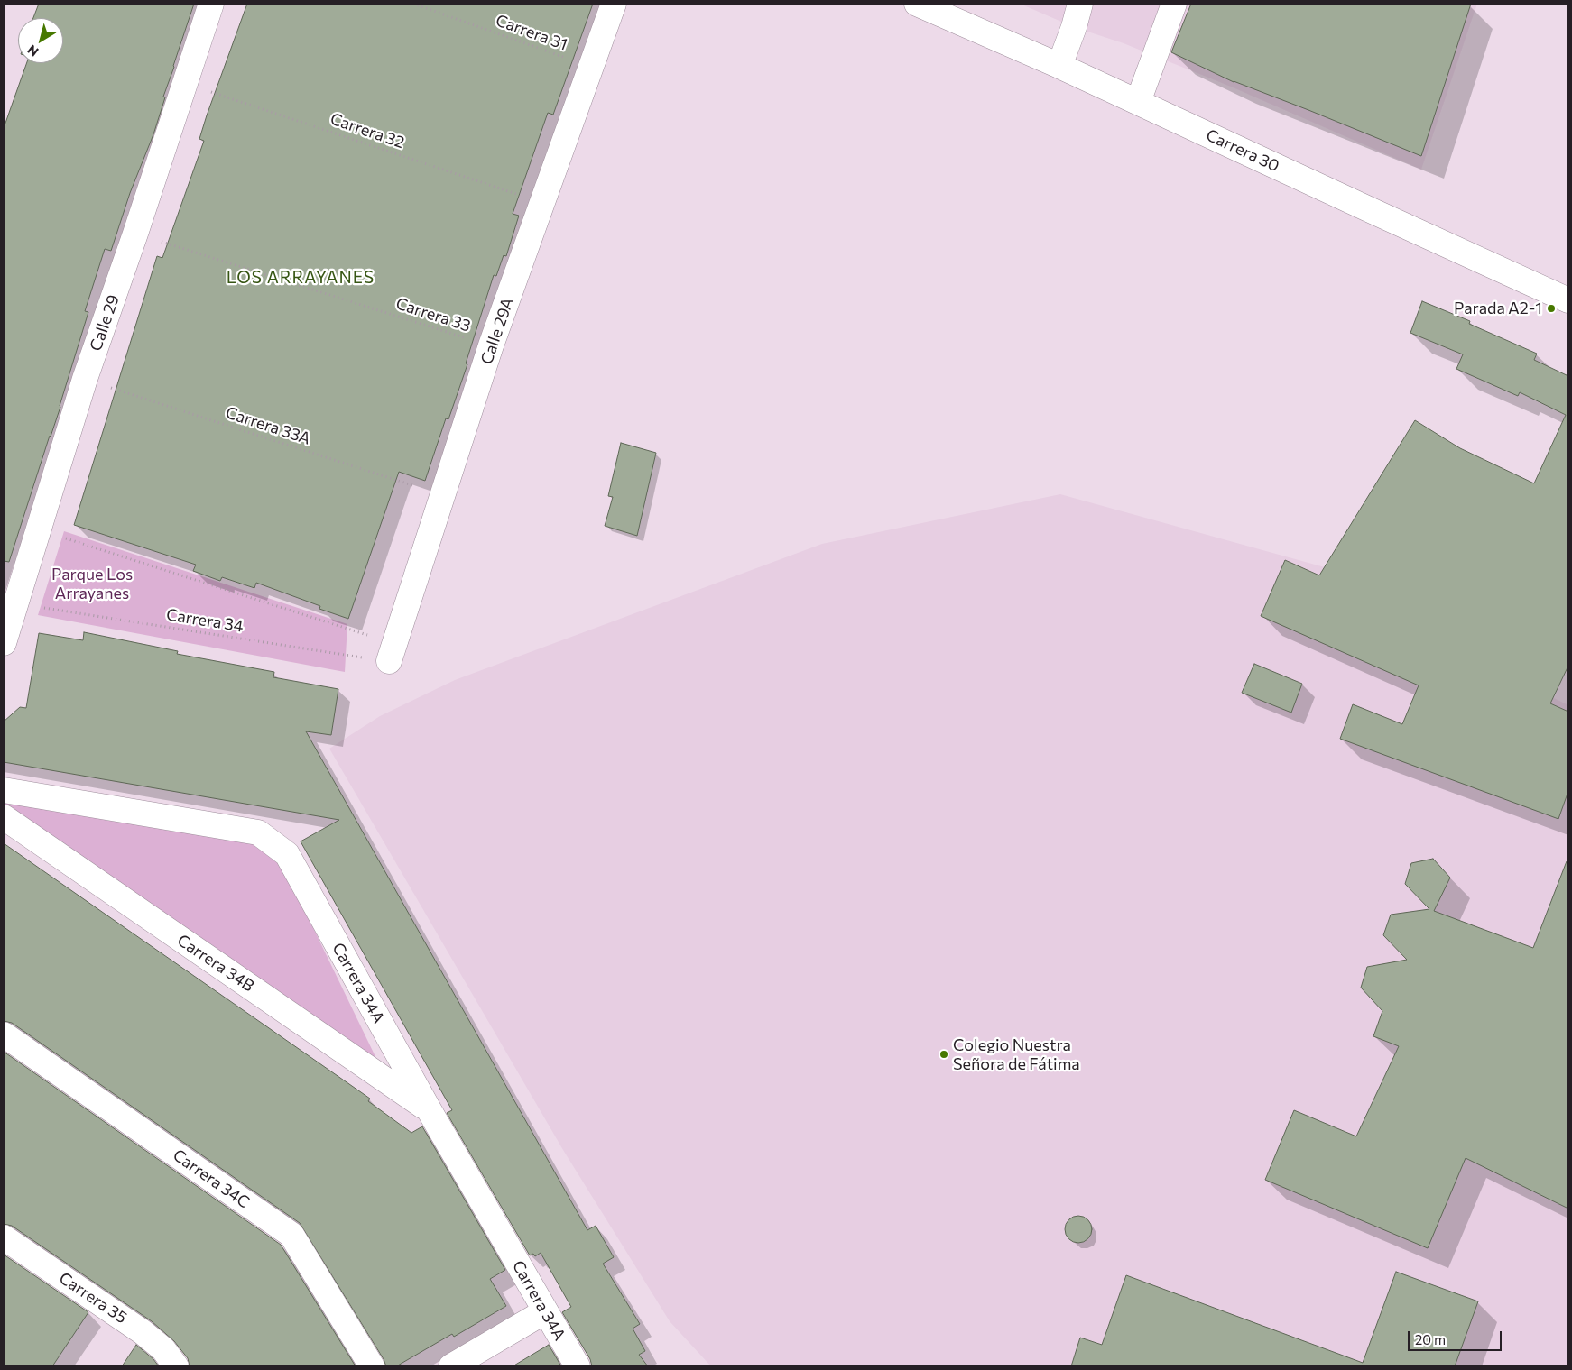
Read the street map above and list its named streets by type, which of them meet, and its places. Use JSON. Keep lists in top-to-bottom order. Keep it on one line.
{"streets":{"street":["Carrera 30","Calle 29","Calle 29A","Carrera 34B","Carrera 34A","Carrera 34C","Carrera 35"],"path":["Carrera 31","Carrera 32","Carrera 33","Carrera 33A","Carrera 34"]},"crossings":[["Carrera 31","Calle 29A"],["Carrera 32","Calle 29"],["Carrera 32","Calle 29A"],["Carrera 33","Calle 29"],["Carrera 33","Calle 29A"],["Calle 29","Carrera 33A"],["Calle 29","Carrera 34"],["Calle 29A","Carrera 33A"],["Calle 29A","Carrera 34"],["Carrera 34B","Carrera 34A"]],"districts":["LOS ARRAYANES"],"parks":["Parque Los Arrayanes"],"places":["Parada A2-1","Colegio Nuestra Señora de Fátima"],"scale_bar":"20 m","north":"bottom left"}
